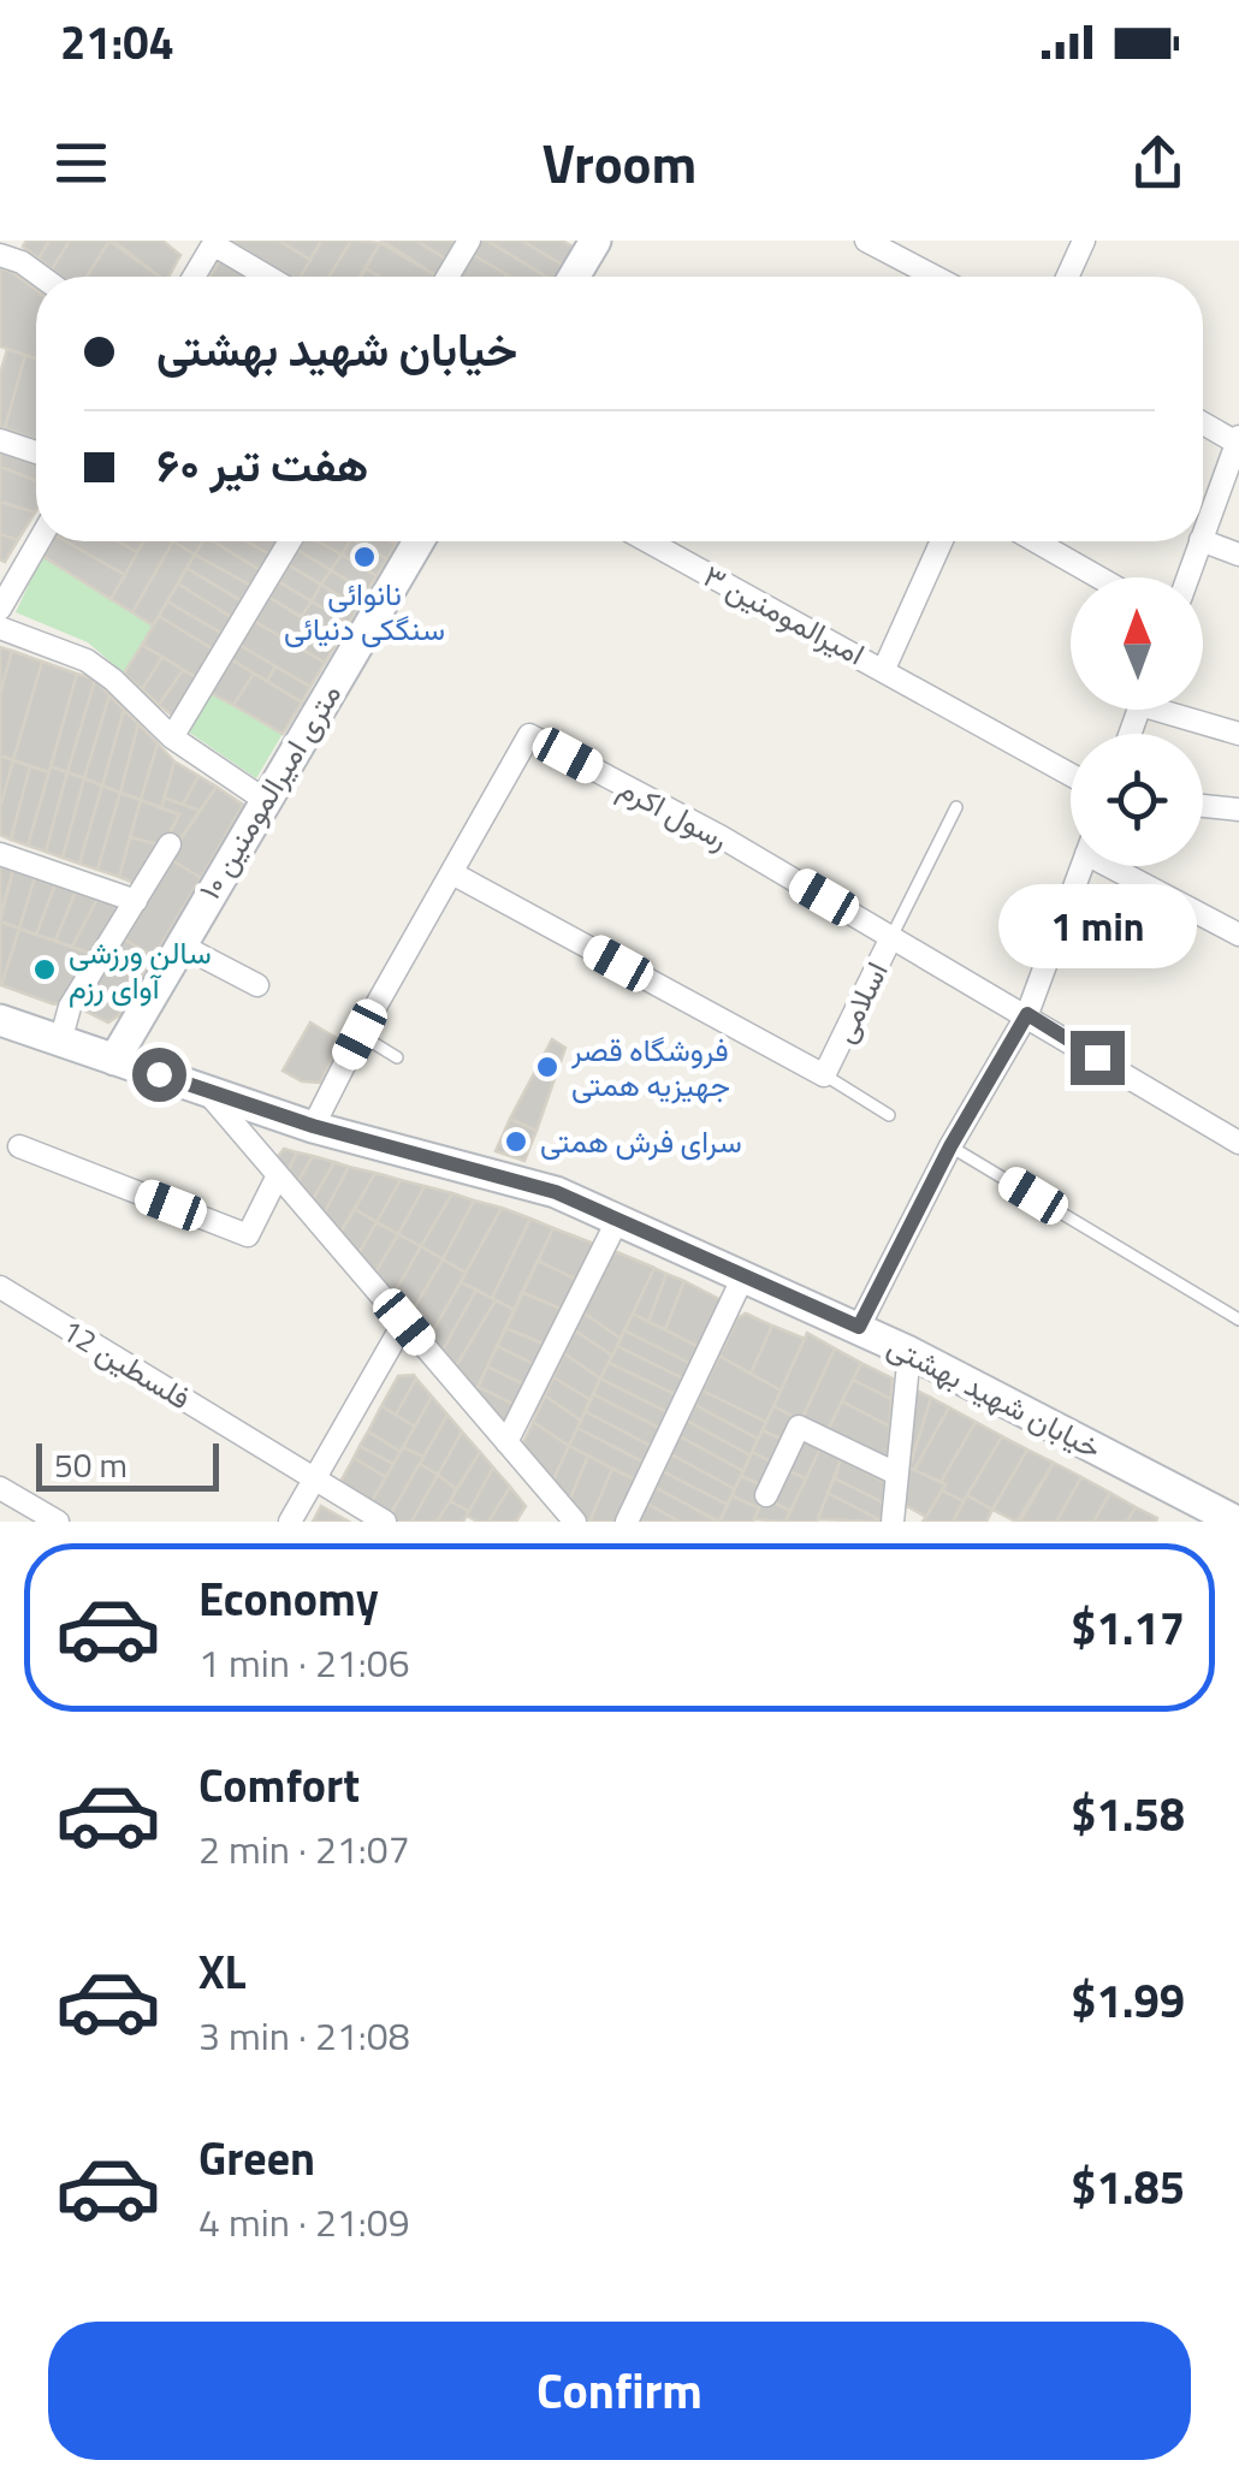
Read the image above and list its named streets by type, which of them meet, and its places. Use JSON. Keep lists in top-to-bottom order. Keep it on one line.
{"streets":{"street":["امیرالمومنین ۳","۱۰ متری امیرالمومنین","رسول اکرم","اسلامی","فلسطین 12","خیابان شهید بهشتی"]},"crossings":[["۱۰ متری امیرالمومنین","خیابان شهید بهشتی"],["رسول اکرم","اسلامی"]],"places":["نانوائی سنگکی دنیائی","سالن ورزشی آوای رزم","فروشگاه قصر جهیزیه همتی","سرای فرش همتی"],"scale_bar":"50 m","north":"top","page":{"status":"21:04","header":"Vroom","banner":["خیابان شهید بهشتی","هفت تیر ۶۰"],"bubble":"1 min","scale":"50 m","list":[{"name":"Economy","note":"1 min · 21:06","value":"$1.17"},{"name":"Comfort","note":"2 min · 21:07","value":"$1.58"},{"name":"XL","note":"3 min · 21:08","value":"$1.99"},{"name":"Green","note":"4 min · 21:09","value":"$1.85"}],"buttons":"Confirm"}}
